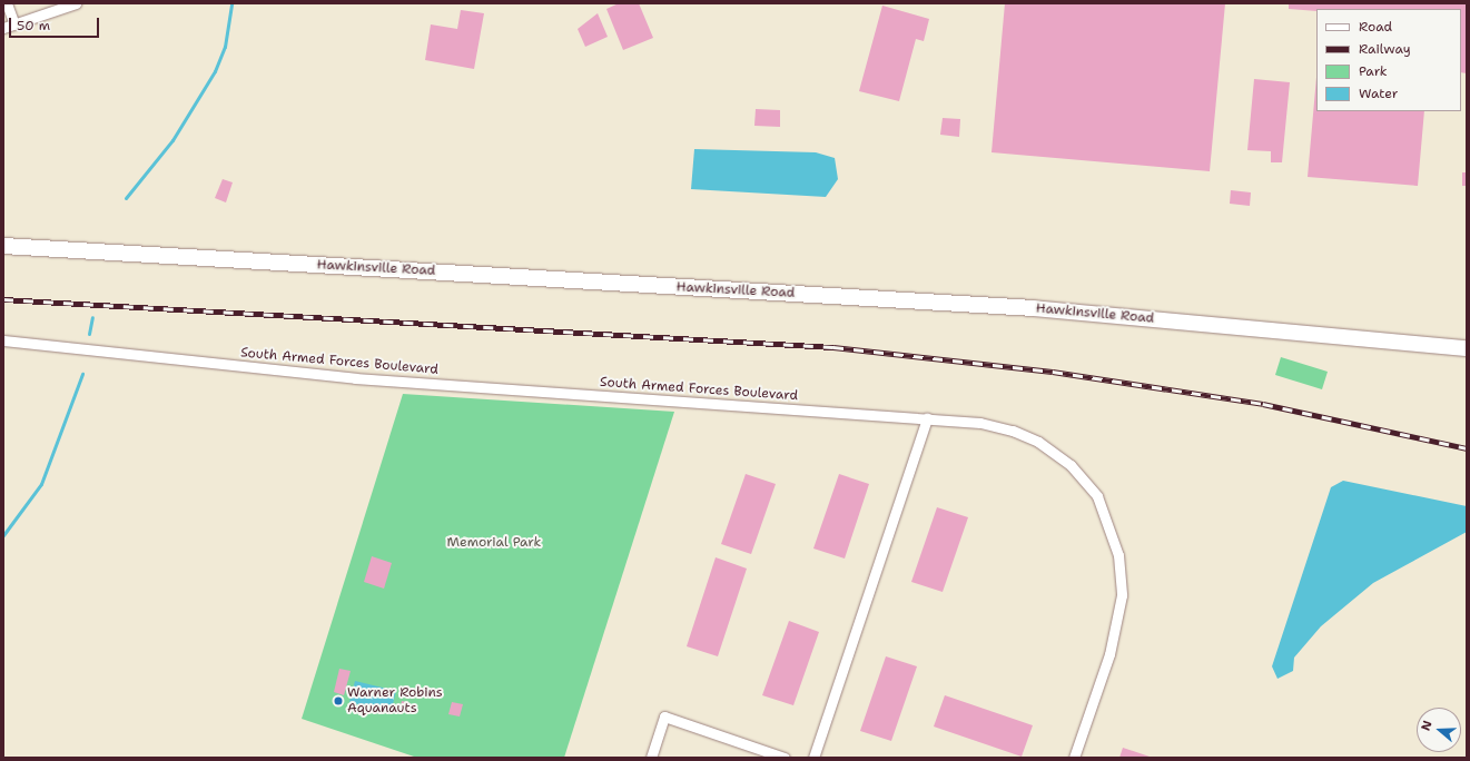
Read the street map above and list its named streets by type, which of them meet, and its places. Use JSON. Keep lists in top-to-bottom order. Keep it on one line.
{"streets":{"main road":["Hawkinsville Road"],"street":["South Armed Forces Boulevard"]},"parks":["Memorial Park"],"places":["Warner Robins Aquanauts"],"legend":["Road","Railway","Park","Water"],"scale_bar":"50 m","north":"left"}
